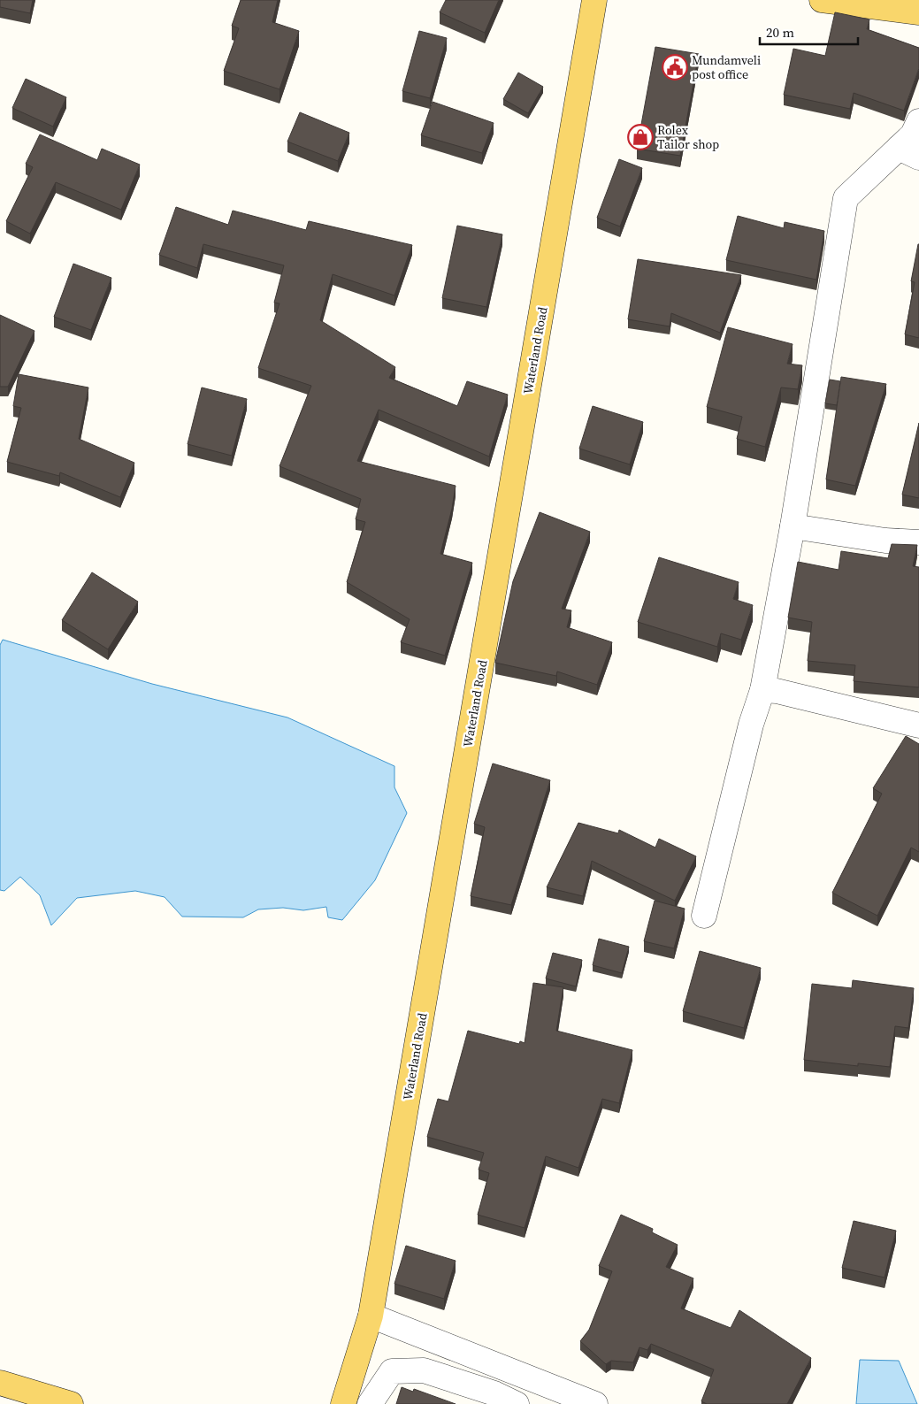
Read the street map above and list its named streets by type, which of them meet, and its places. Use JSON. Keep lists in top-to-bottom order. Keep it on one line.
{"streets":{"main road":["Waterland Road"]},"places":{"public building":["Mundamveli post office"],"shop":["Rolex Tailor shop"]},"scale_bar":"20 m"}
